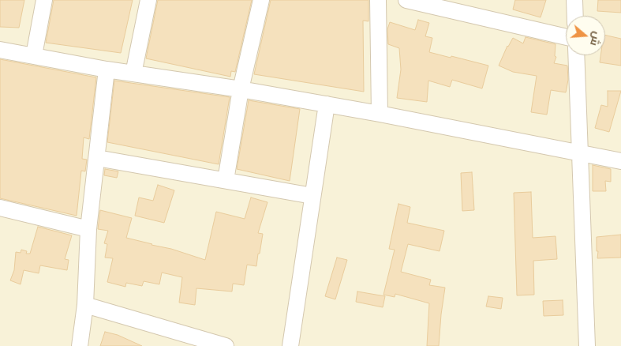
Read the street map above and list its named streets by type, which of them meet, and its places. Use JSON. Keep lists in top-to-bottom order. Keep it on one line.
{"north":"right"}
